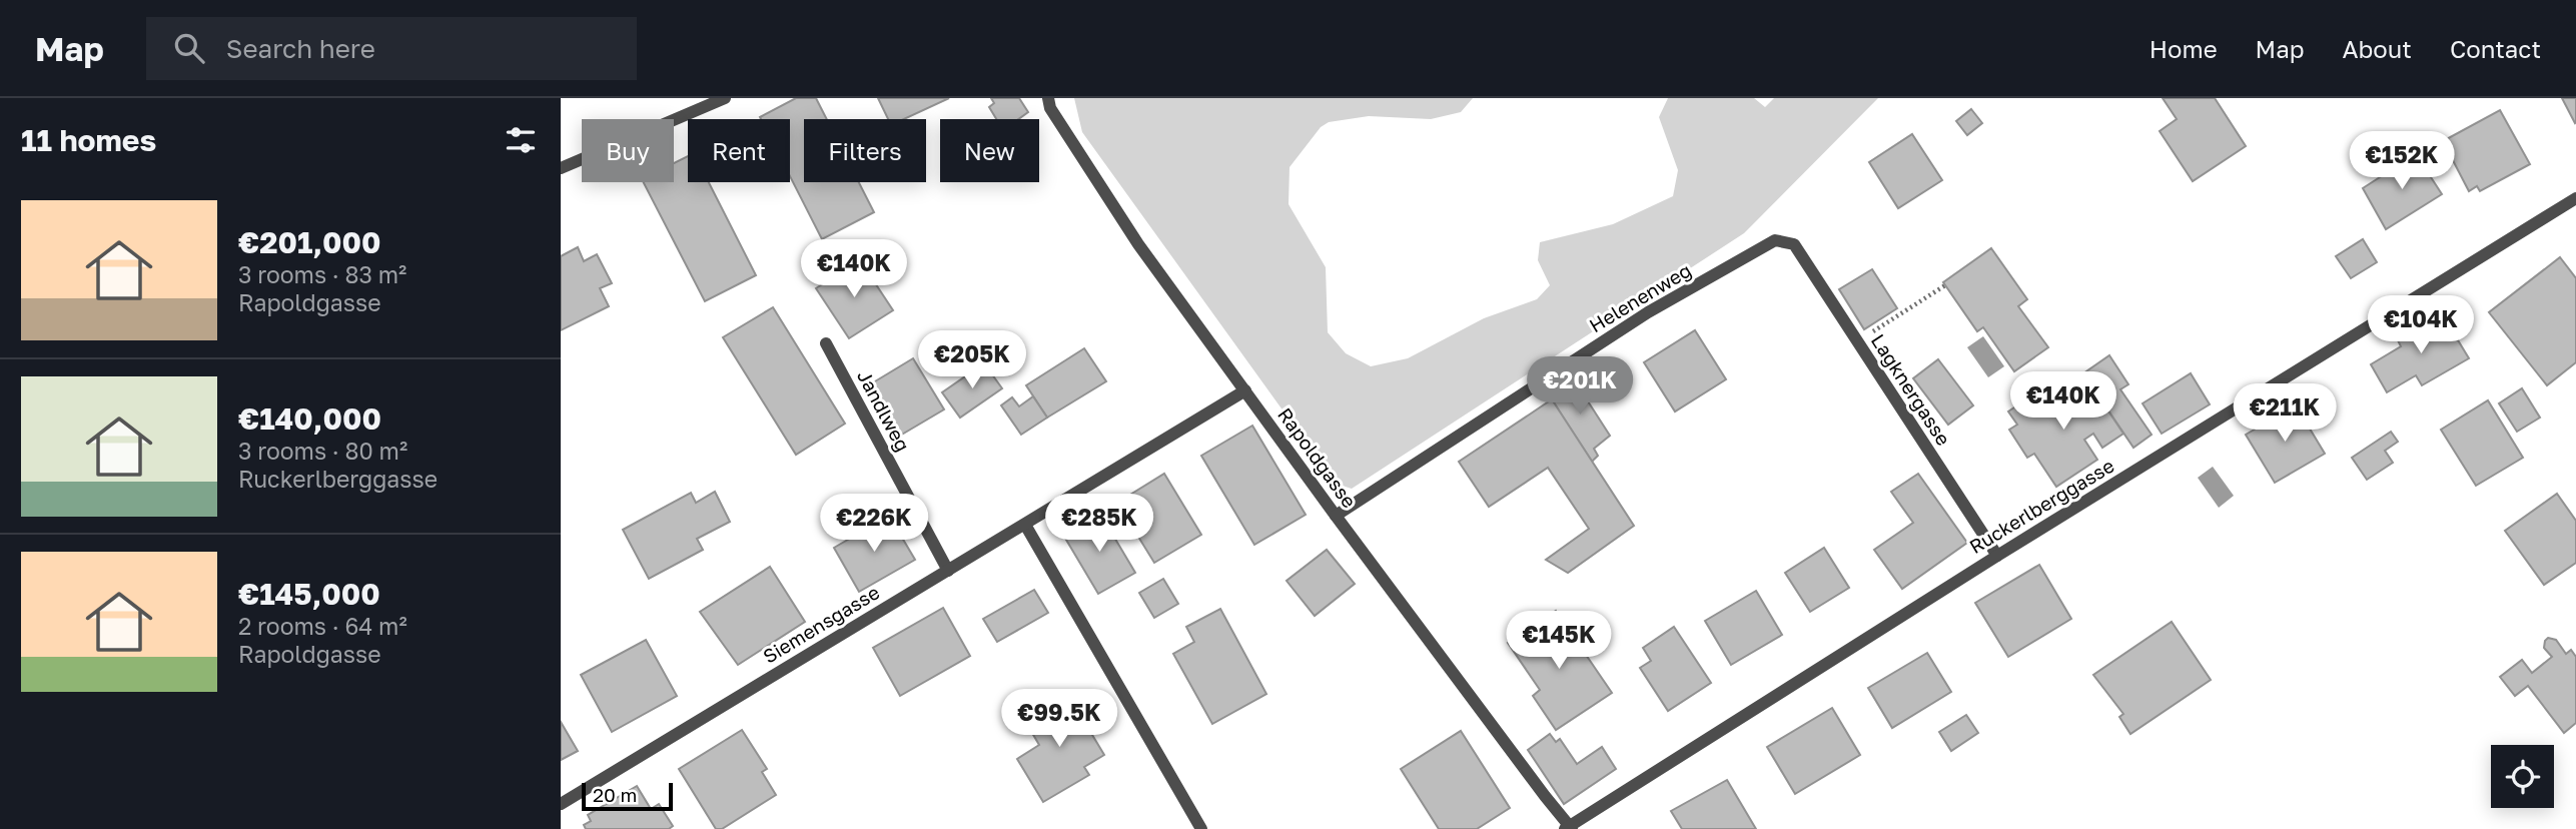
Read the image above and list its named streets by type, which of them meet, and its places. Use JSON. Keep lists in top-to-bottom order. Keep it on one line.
{"streets":{"street":["Helenenweg","Lagknergasse","Jandlweg","Rapoldgasse","Ruckerlberggasse","Siemensgasse"]},"crossings":[["Helenenweg","Lagknergasse"],["Helenenweg","Rapoldgasse"],["Lagknergasse","Ruckerlberggasse"],["Jandlweg","Siemensgasse"],["Rapoldgasse","Ruckerlberggasse"],["Rapoldgasse","Siemensgasse"]],"scale_bar":"20 m","page":{"header":"Map","search":"Search here","nav":["Home","Map","About","Contact"],"heading":"11 homes","chip":["Buy","Rent","Filters","New"],"price":["€152K","€140K","€104K","€205K","€201K","€140K","€211K","€226K","€285K","€145K","€99.5K"],"list":[{"name":"€201,000","note":"3 rooms · 83 m² · Rapoldgasse"},{"name":"€140,000","note":"3 rooms · 80 m² · Ruckerlberggasse"},{"name":"€145,000","note":"2 rooms · 64 m² · Rapoldgasse"}],"scale":"20 m"}}
